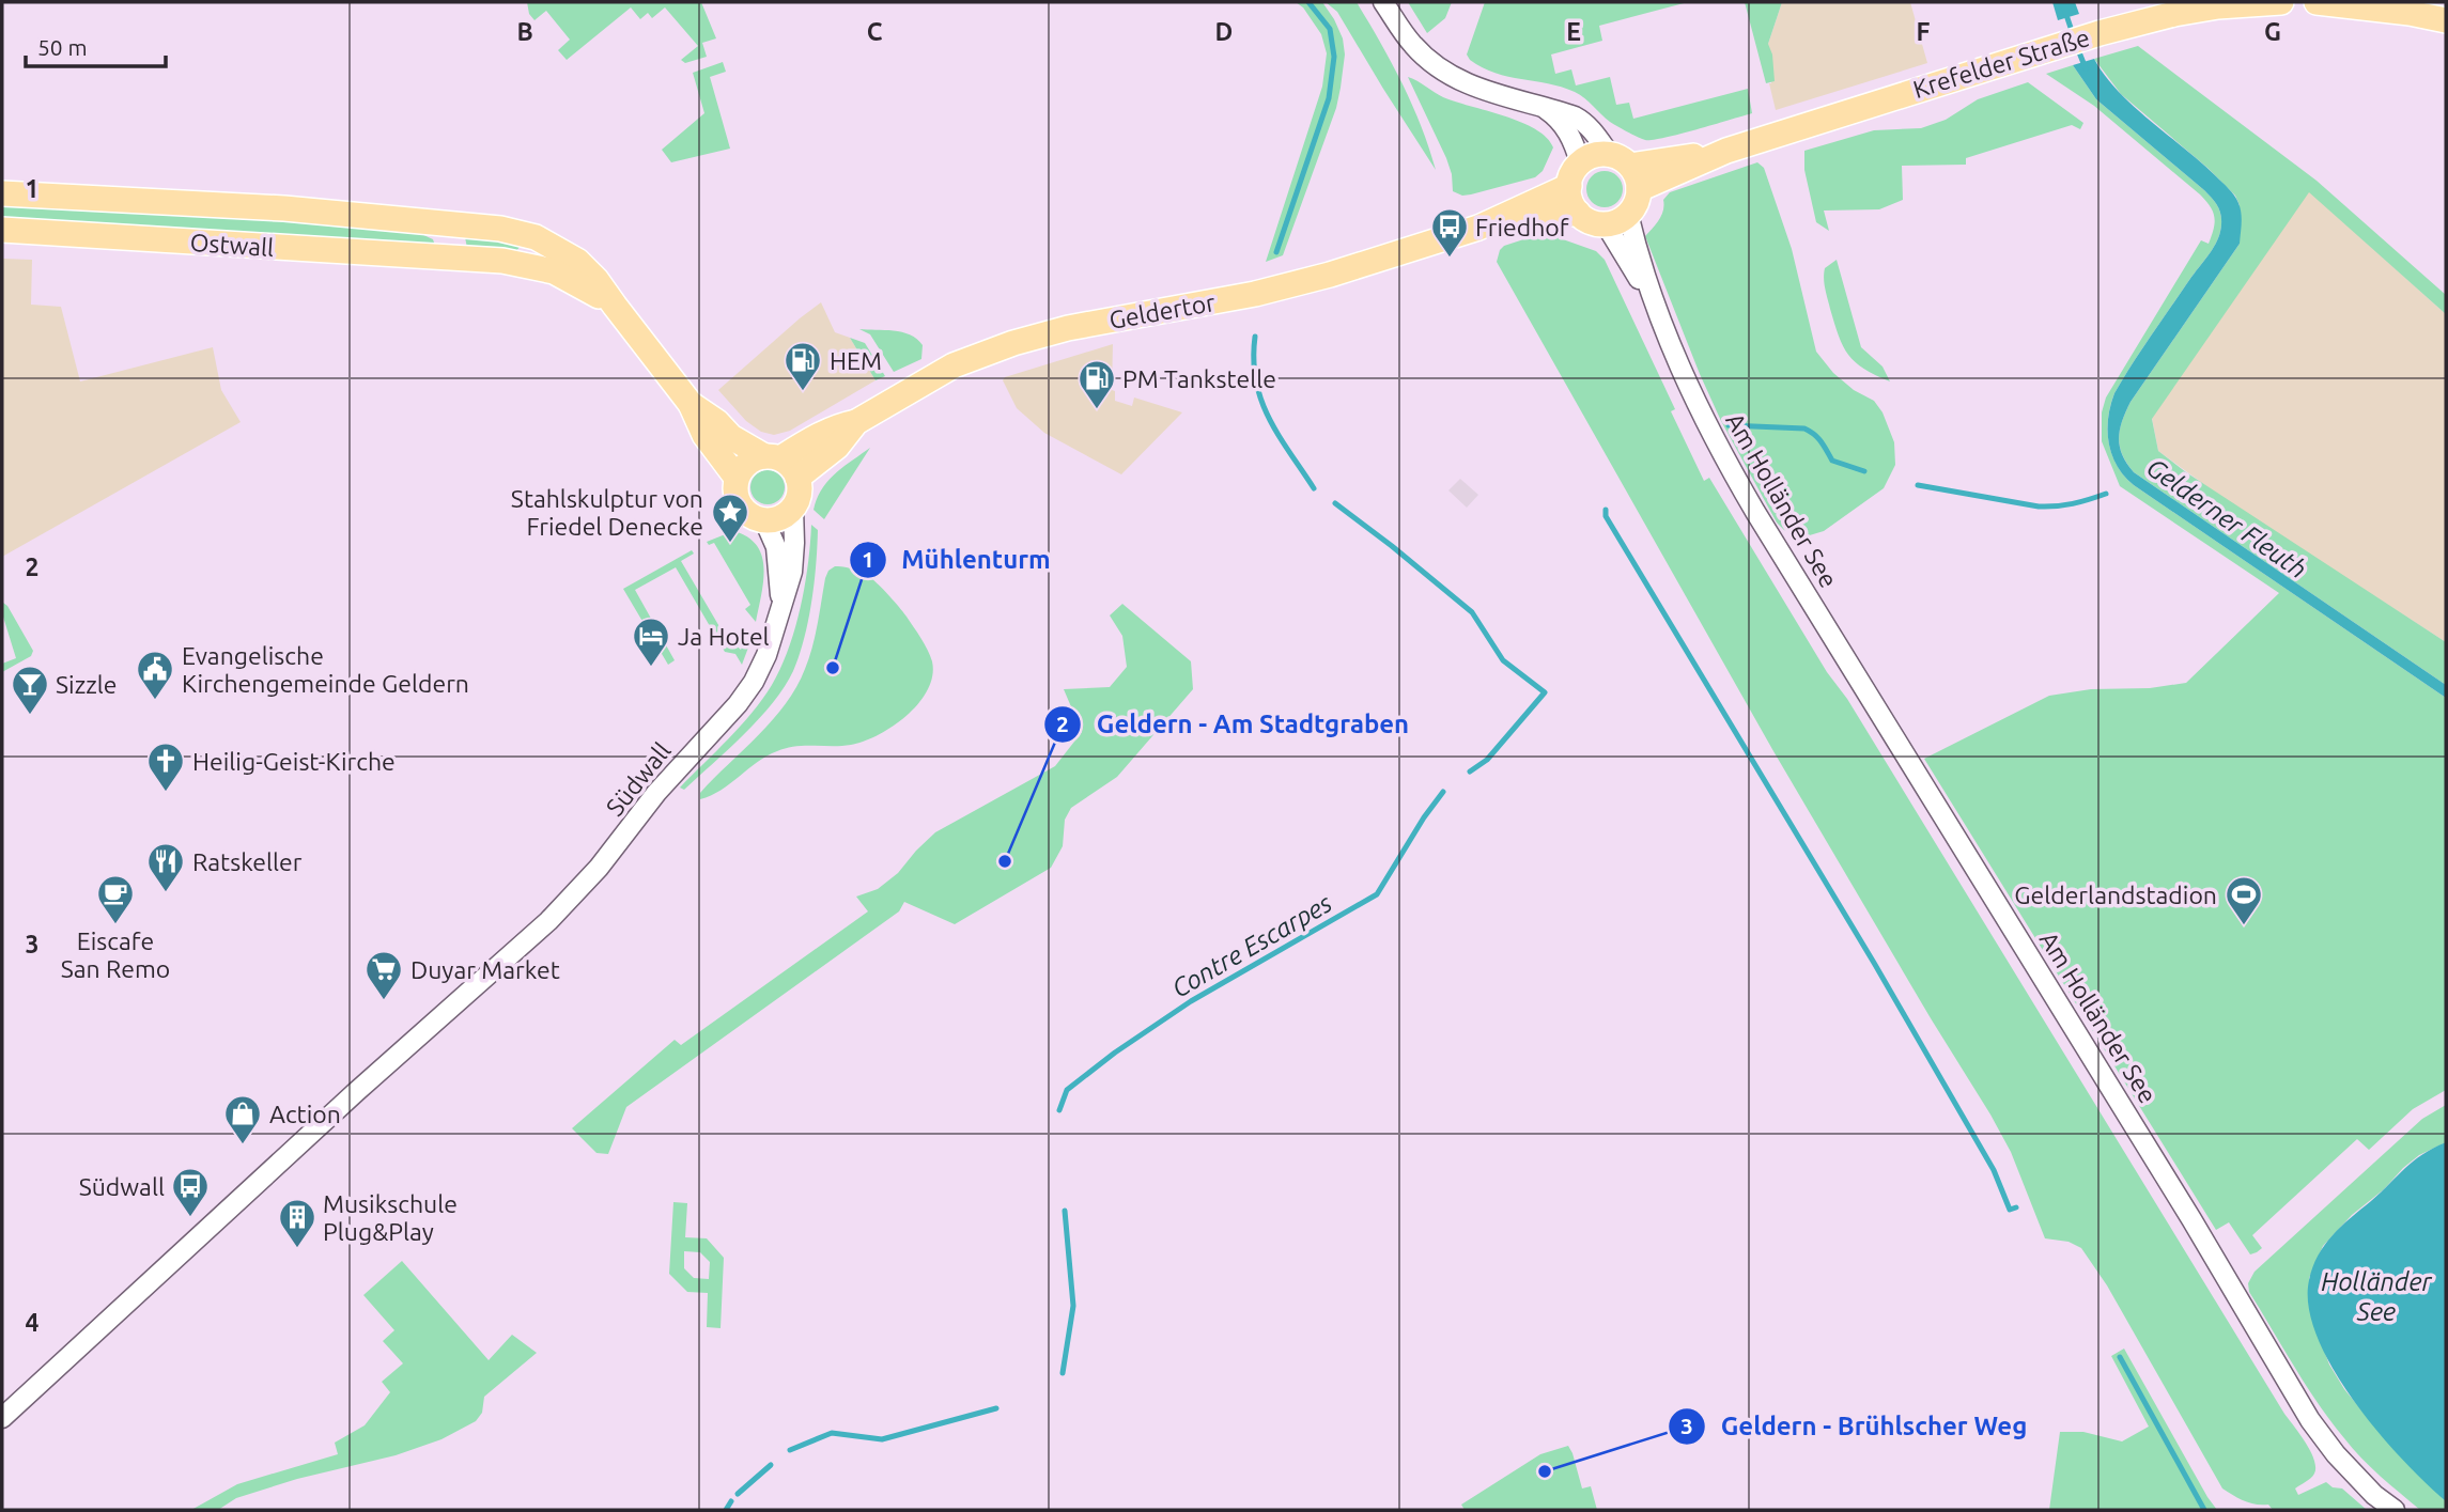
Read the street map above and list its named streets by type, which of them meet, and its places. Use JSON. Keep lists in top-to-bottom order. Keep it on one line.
{"streets":{"main road":["Krefelder Straße","Ostwall","Geldertor"],"street":["Am Holländer See","Südwall"]},"crossings":[["Krefelder Straße","Geldertor"],["Krefelder Straße","Am Holländer See"],["Ostwall","Geldertor"],["Ostwall","Südwall"],["Geldertor","Am Holländer See"],["Geldertor","Südwall"]],"water":["Gelderner Fleuth","Contre Escarpes","Holländer See"],"places":{"bus stop":["Friedhof","Südwall"],"fuel station":["HEM","PM Tankstelle"],"place":["Stahlskulptur von Friedel Denecke"],"hotel":["Ja Hotel"],"other":["Mühlenturm","Geldern - Am Stadtgraben","Geldern - Brühlscher Weg"],"public building":["Evangelische Kirchengemeinde Geldern"],"bar":["Sizzle"],"church":["Heilig-Geist-Kirche"],"restaurant":["Ratskeller"],"cafe":["Eiscafe San Remo"],"sports":["Gelderlandstadion"],"supermarket":["Duyar Market"],"shop":["Action"],"building":["Musikschule Plug&Play"]},"scale_bar":"50 m","grid":{"columns":["B","C","D","E","F","G"],"rows":["1","2","3","4"]}}
